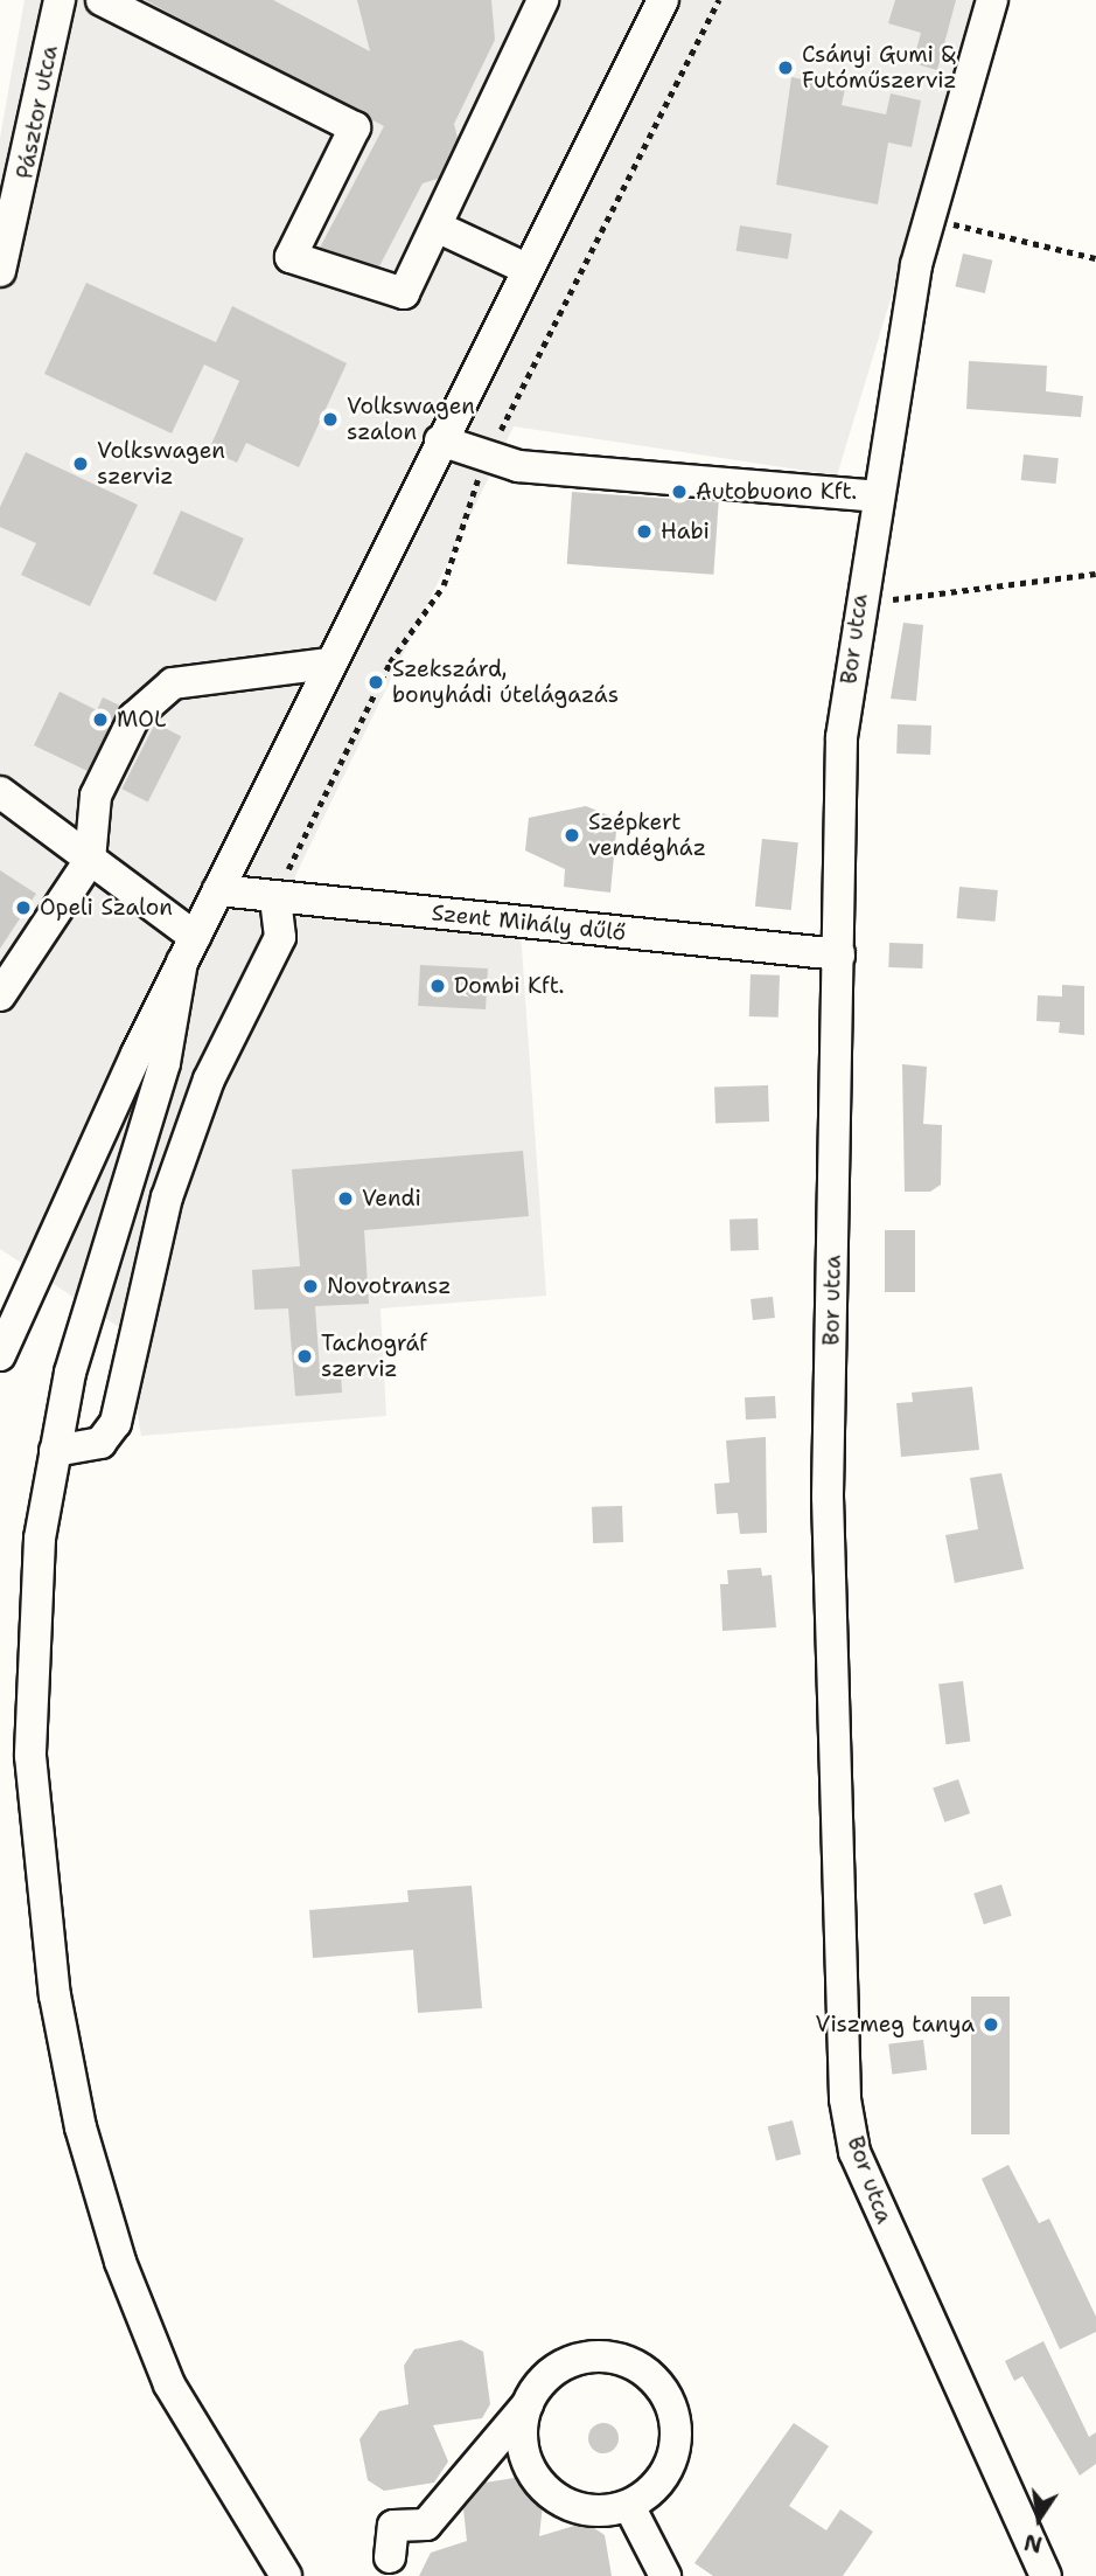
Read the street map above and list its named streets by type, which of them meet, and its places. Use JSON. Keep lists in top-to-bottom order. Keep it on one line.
{"streets":{"street":["Pásztor utca","Bor utca","Szent Mihály dűlő"]},"crossings":[["Bor utca","Szent Mihály dűlő"]],"places":["Csányi Gumi & Futóműszerviz","Volkswagen szalon","Volkswagen szerviz","Autobuono Kft.","Habi","Szekszárd, bonyhádi útelágazás","MOL","Szépkert vendégház","Opeli Szalon","Dombi Kft.","Vendi","Novotransz","Tachográf szerviz","Viszmeg tanya"],"north":"bottom"}
